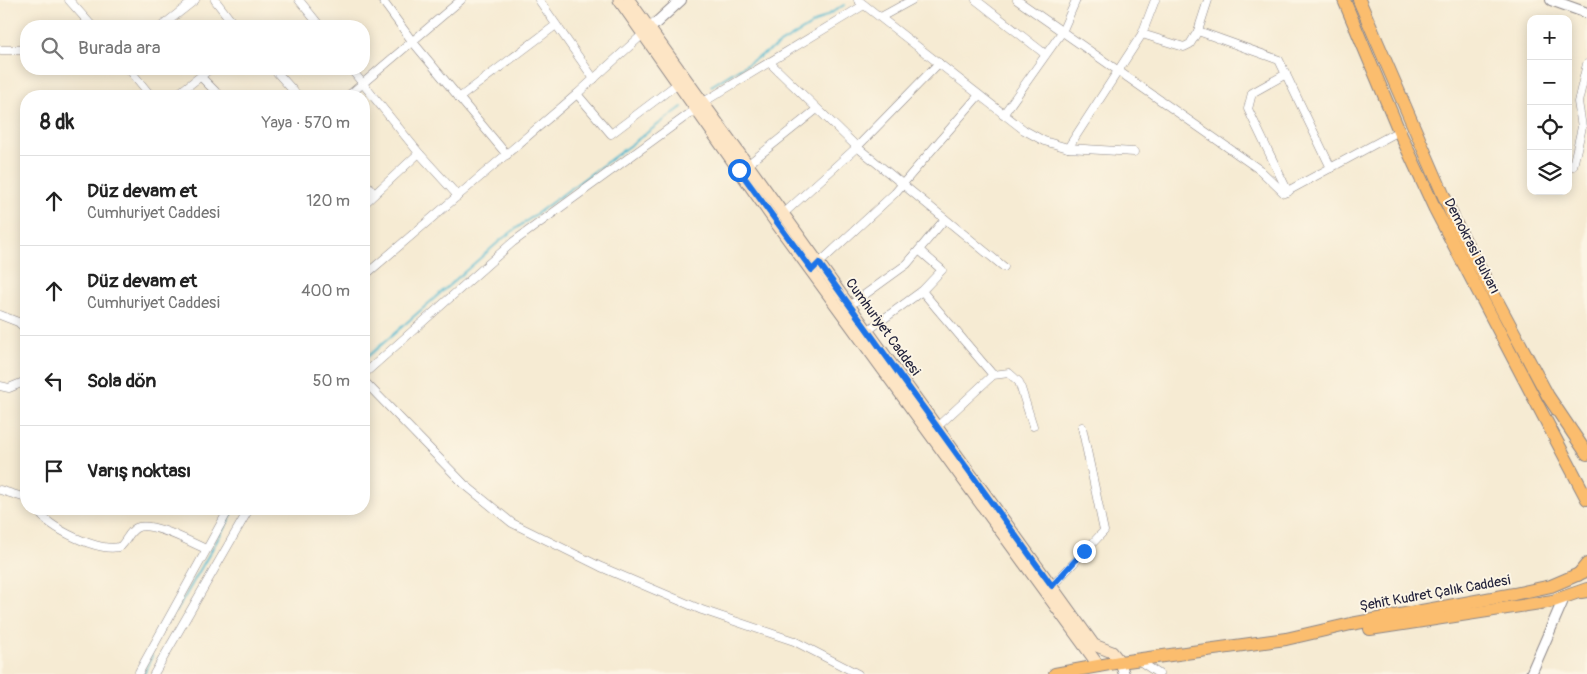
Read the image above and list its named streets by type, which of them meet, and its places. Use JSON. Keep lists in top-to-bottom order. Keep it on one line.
{"streets":{"main road":["Demokrasi Bulvarı","Cumhuriyet Caddesi","Şehit Kudret Çalık Caddesi"]},"crossings":[["Cumhuriyet Caddesi","Şehit Kudret Çalık Caddesi"]],"page":{"map_buttons":["+","−"],"search":"Burada ara","heading":["8 dk","Yaya · 570 m"],"list":[["Düz devam et","Cumhuriyet Caddesi","120 m"],["Düz devam et","Cumhuriyet Caddesi","400 m"],["Sola dön","50 m"],"Varış noktası"]}}
